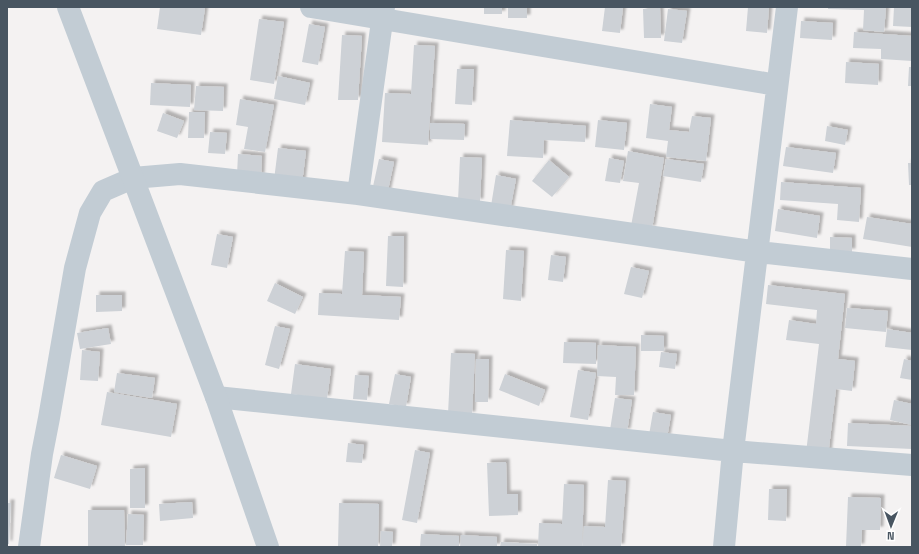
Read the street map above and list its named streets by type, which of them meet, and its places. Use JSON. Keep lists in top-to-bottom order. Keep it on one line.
{"north":"bottom"}
